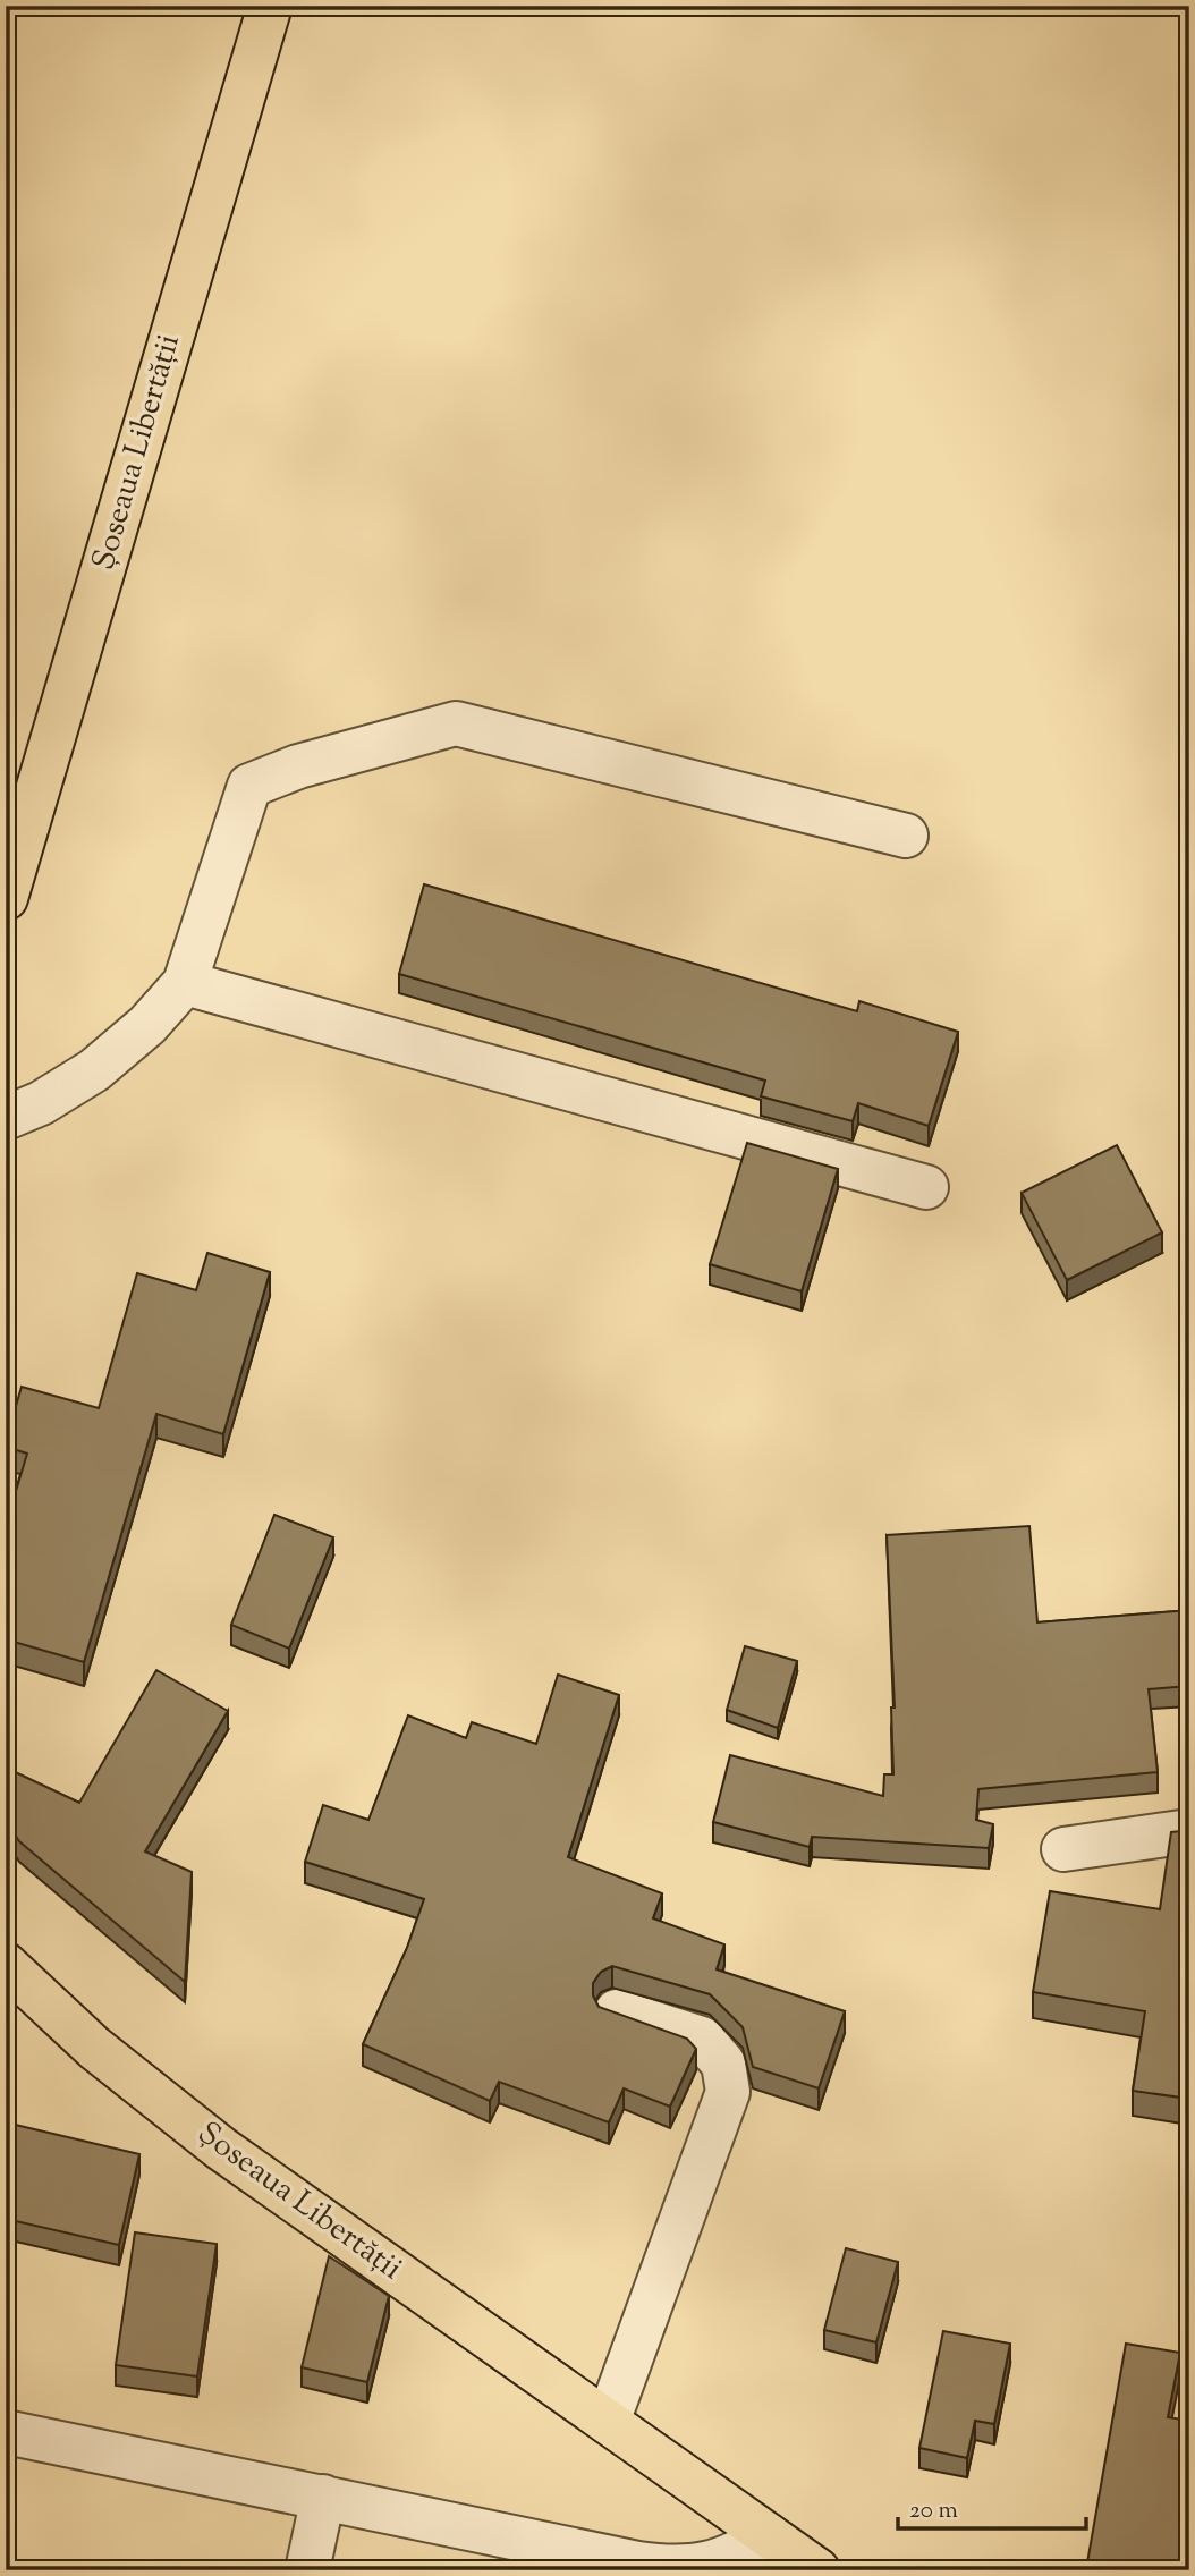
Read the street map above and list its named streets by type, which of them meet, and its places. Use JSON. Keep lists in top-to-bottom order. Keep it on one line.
{"streets":{"main road":["Șoseaua Libertății"]},"scale_bar":"20 m"}
